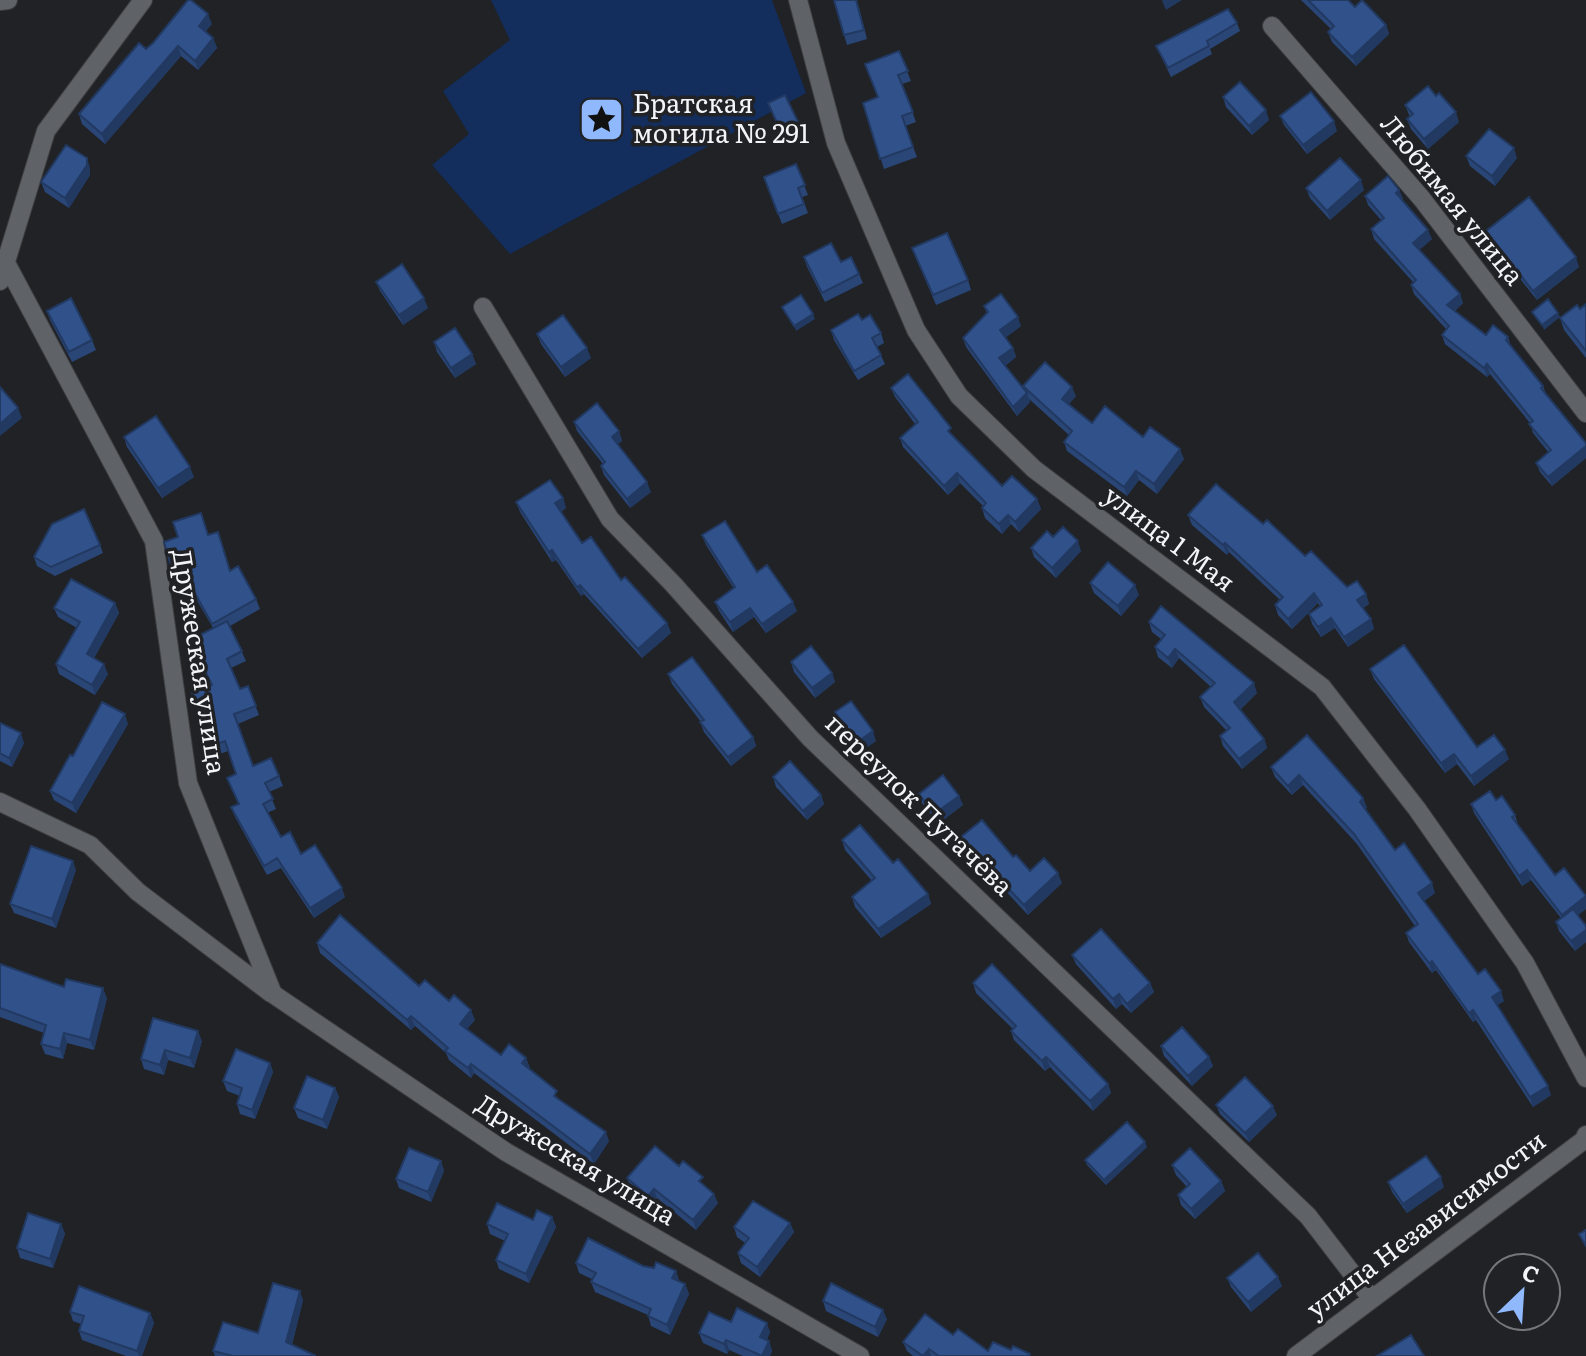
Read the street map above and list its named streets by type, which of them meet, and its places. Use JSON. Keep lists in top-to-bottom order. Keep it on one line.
{"streets":{"street":["Любимая улица","улица 1 Мая","Дружеская улица","переулок Пугачёва","улица Независимости"]},"crossings":[["переулок Пугачёва","улица Независимости"]],"places":{"place":["Братская могила № 291"]},"north":"top right"}
